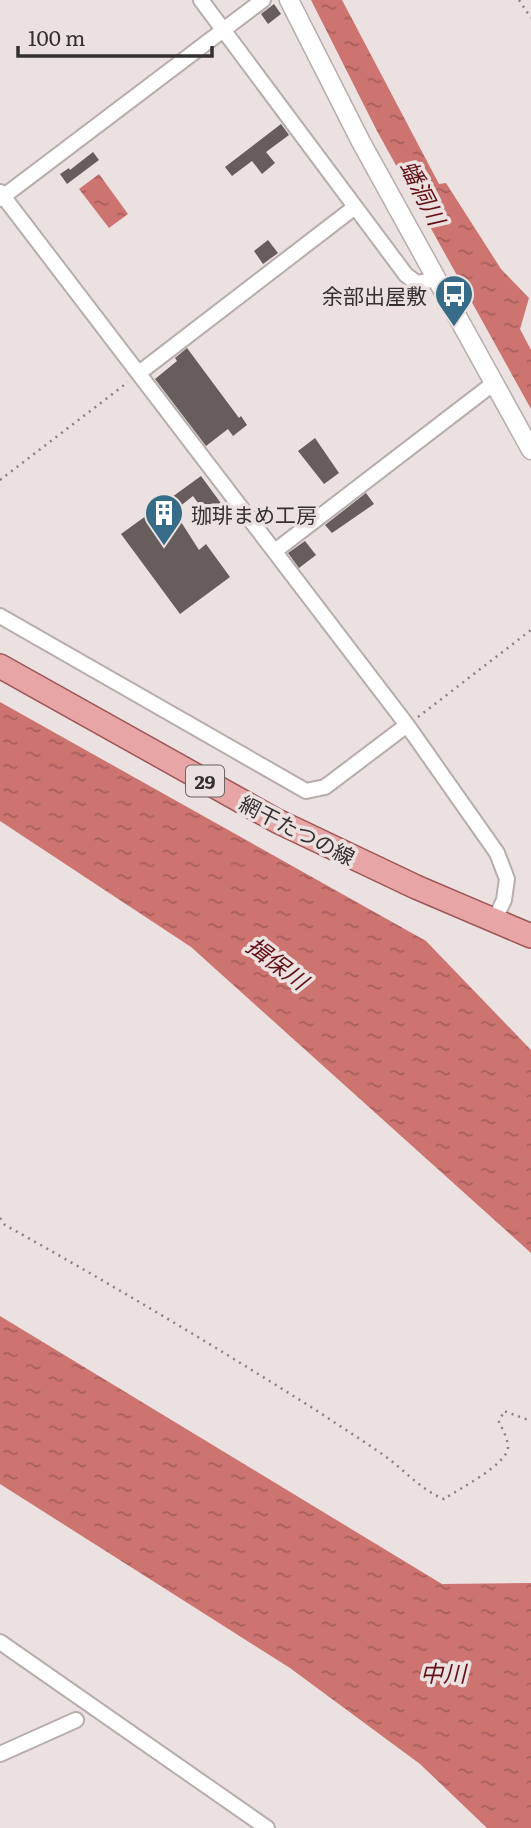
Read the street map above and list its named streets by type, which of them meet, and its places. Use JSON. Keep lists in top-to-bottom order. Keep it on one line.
{"streets":{"main road":["29","網干たつの線"]},"water":["蟠洞川","揖保川","中川"],"places":{"bus stop":["余部出屋敷"],"building":["珈琲まめ工房"]},"scale_bar":"100 m"}
